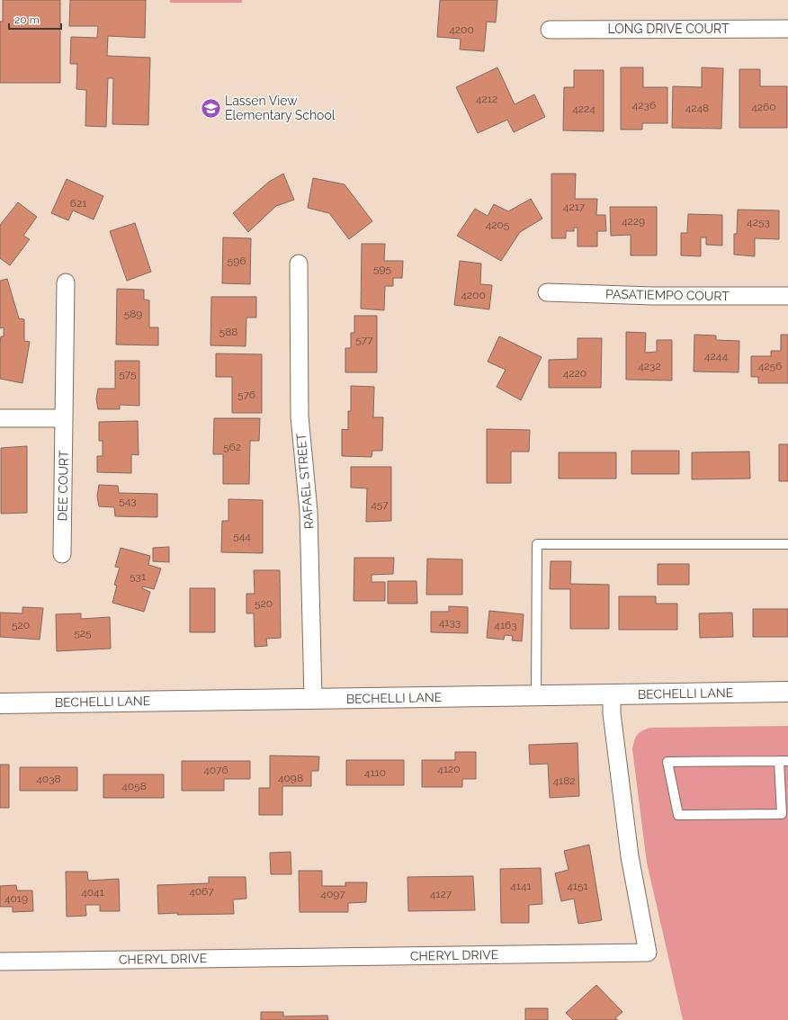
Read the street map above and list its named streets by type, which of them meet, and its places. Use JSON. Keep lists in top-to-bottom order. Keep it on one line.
{"streets":{"main road":["BECHELLI LANE"],"street":["LONG DRIVE COURT","PASATIEMPO COURT","RAFAEL STREET","DEE COURT","CHERYL DRIVE"]},"crossings":[["RAFAEL STREET","BECHELLI LANE"],["BECHELLI LANE","CHERYL DRIVE"]],"places":{"school or university":["Lassen View Elementary School"]},"house_numbers":["4200","4212","4236","4260","4248","4224","621","4217","4229","4253","4205","596","595","4200","589","588","577","4244","4232","4256","4220","575","576","562","543","457","544","531","520","4133","520","4163","525","4120","4076","4110","4098","4038","4182","4058","4141","4151","4067","4041","4097","4127","4019"],"scale_bar":"20 m"}
